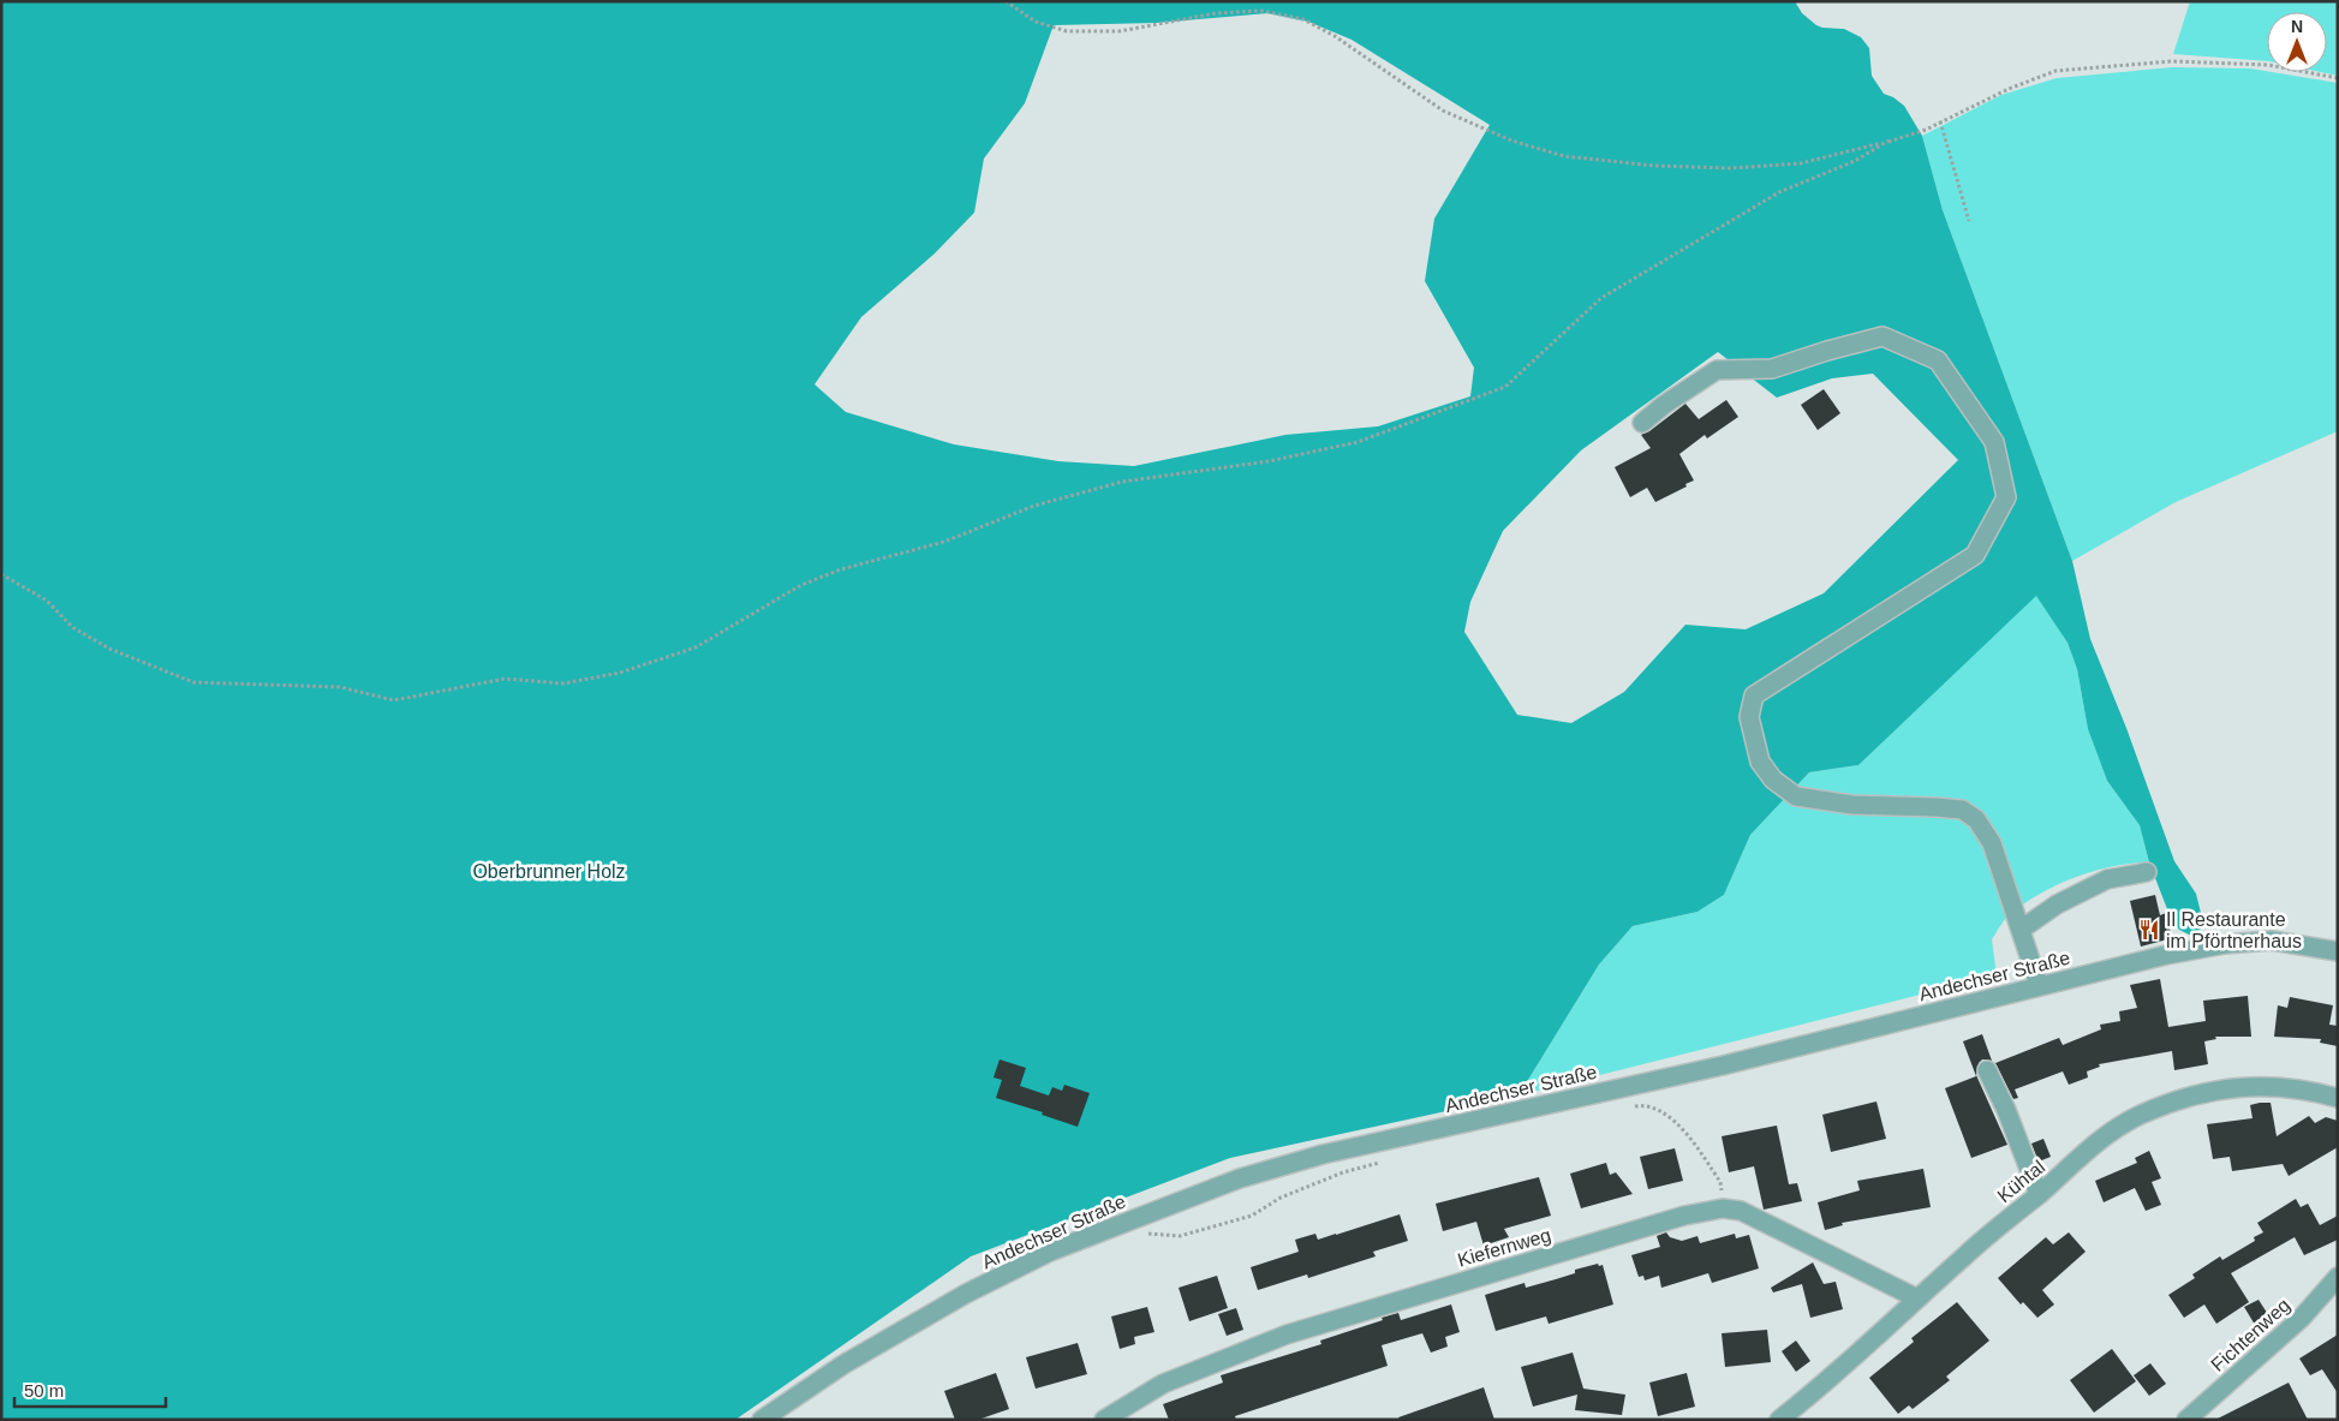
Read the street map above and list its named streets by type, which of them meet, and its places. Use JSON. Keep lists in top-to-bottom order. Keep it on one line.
{"streets":{"street":["Andechser Straße","Kühtal","Kiefernweg","Fichtenweg"]},"crossings":[["Kühtal","Kiefernweg"]],"parks":["Oberbrunner Holz"],"places":{"restaurant":["Il Restaurante im Pförtnerhaus"]},"scale_bar":"50 m","north":"top"}
